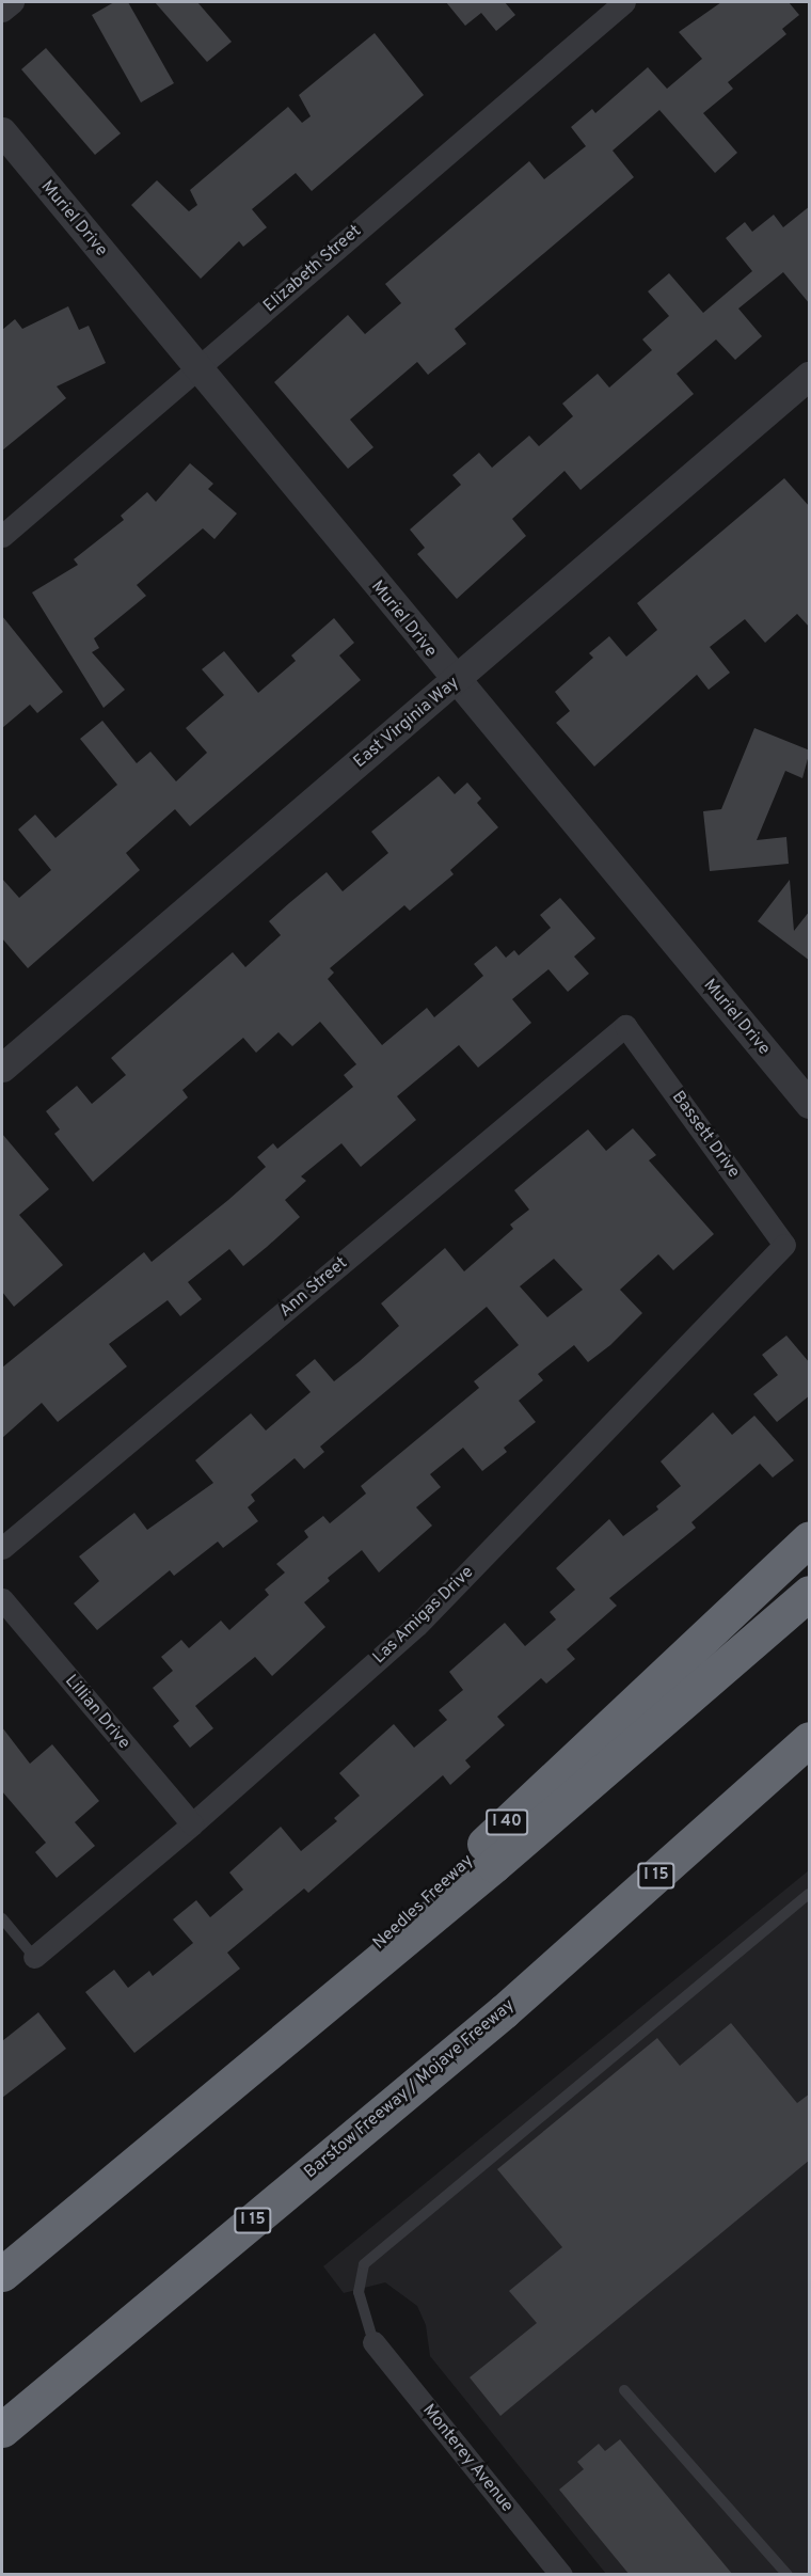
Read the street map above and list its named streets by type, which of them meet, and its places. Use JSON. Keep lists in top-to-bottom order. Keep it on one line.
{"streets":{"highway":["I 40","I 15","Needles Freeway","Barstow Freeway / Mojave Freeway"],"street":["Muriel Drive","Elizabeth Street","East Virginia Way","Bassett Drive","Ann Street","Las Amigas Drive","Lillian Drive","Monterey Avenue"]},"crossings":[["Muriel Drive","Elizabeth Street"],["Muriel Drive","East Virginia Way"],["Bassett Drive","Ann Street"],["Bassett Drive","Las Amigas Drive"],["Las Amigas Drive","Lillian Drive"]]}
